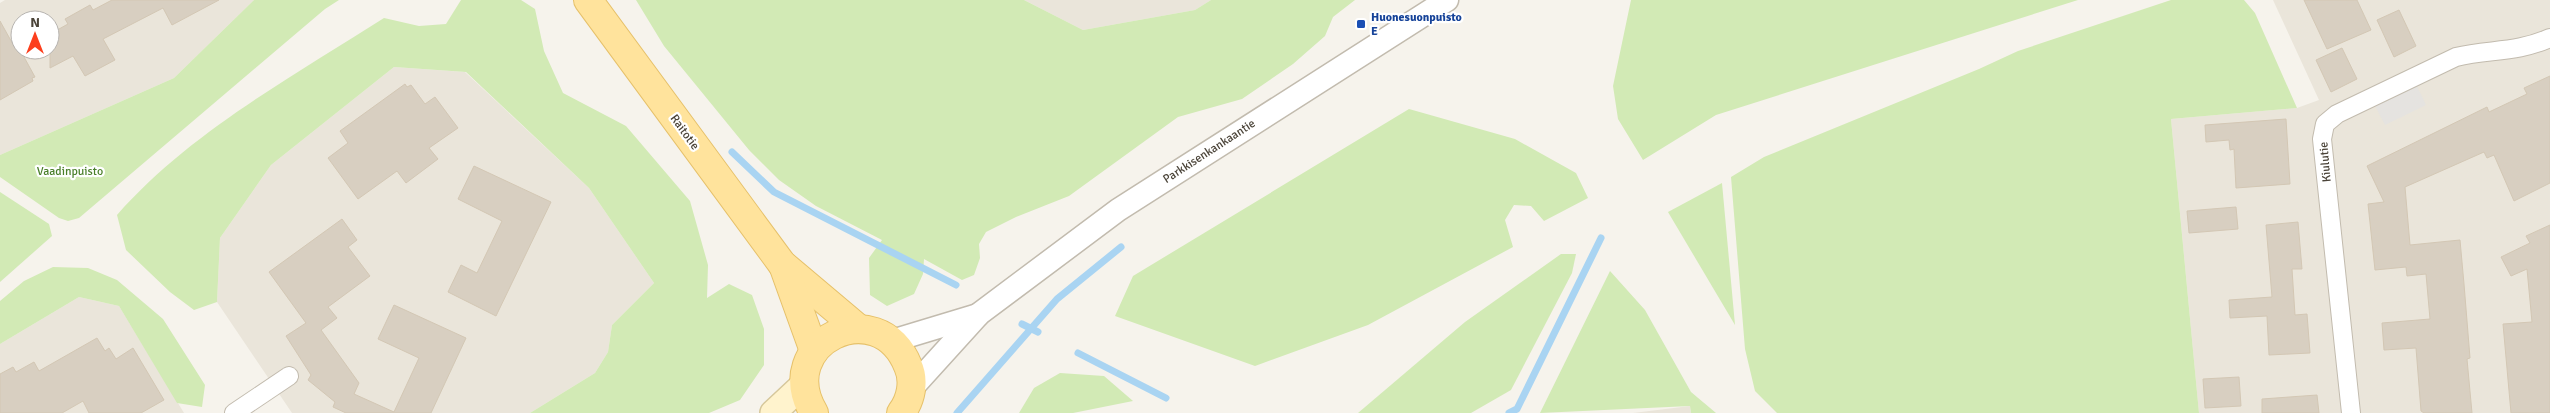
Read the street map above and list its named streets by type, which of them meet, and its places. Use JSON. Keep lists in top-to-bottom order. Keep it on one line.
{"streets":{"main road":["Raitotie"],"street":["Parkkisenkankaantie","Kiulutie"]},"parks":["Vaadinpuisto"],"places":{"transit":["Huonesuonpuisto E"]},"north":"top"}
